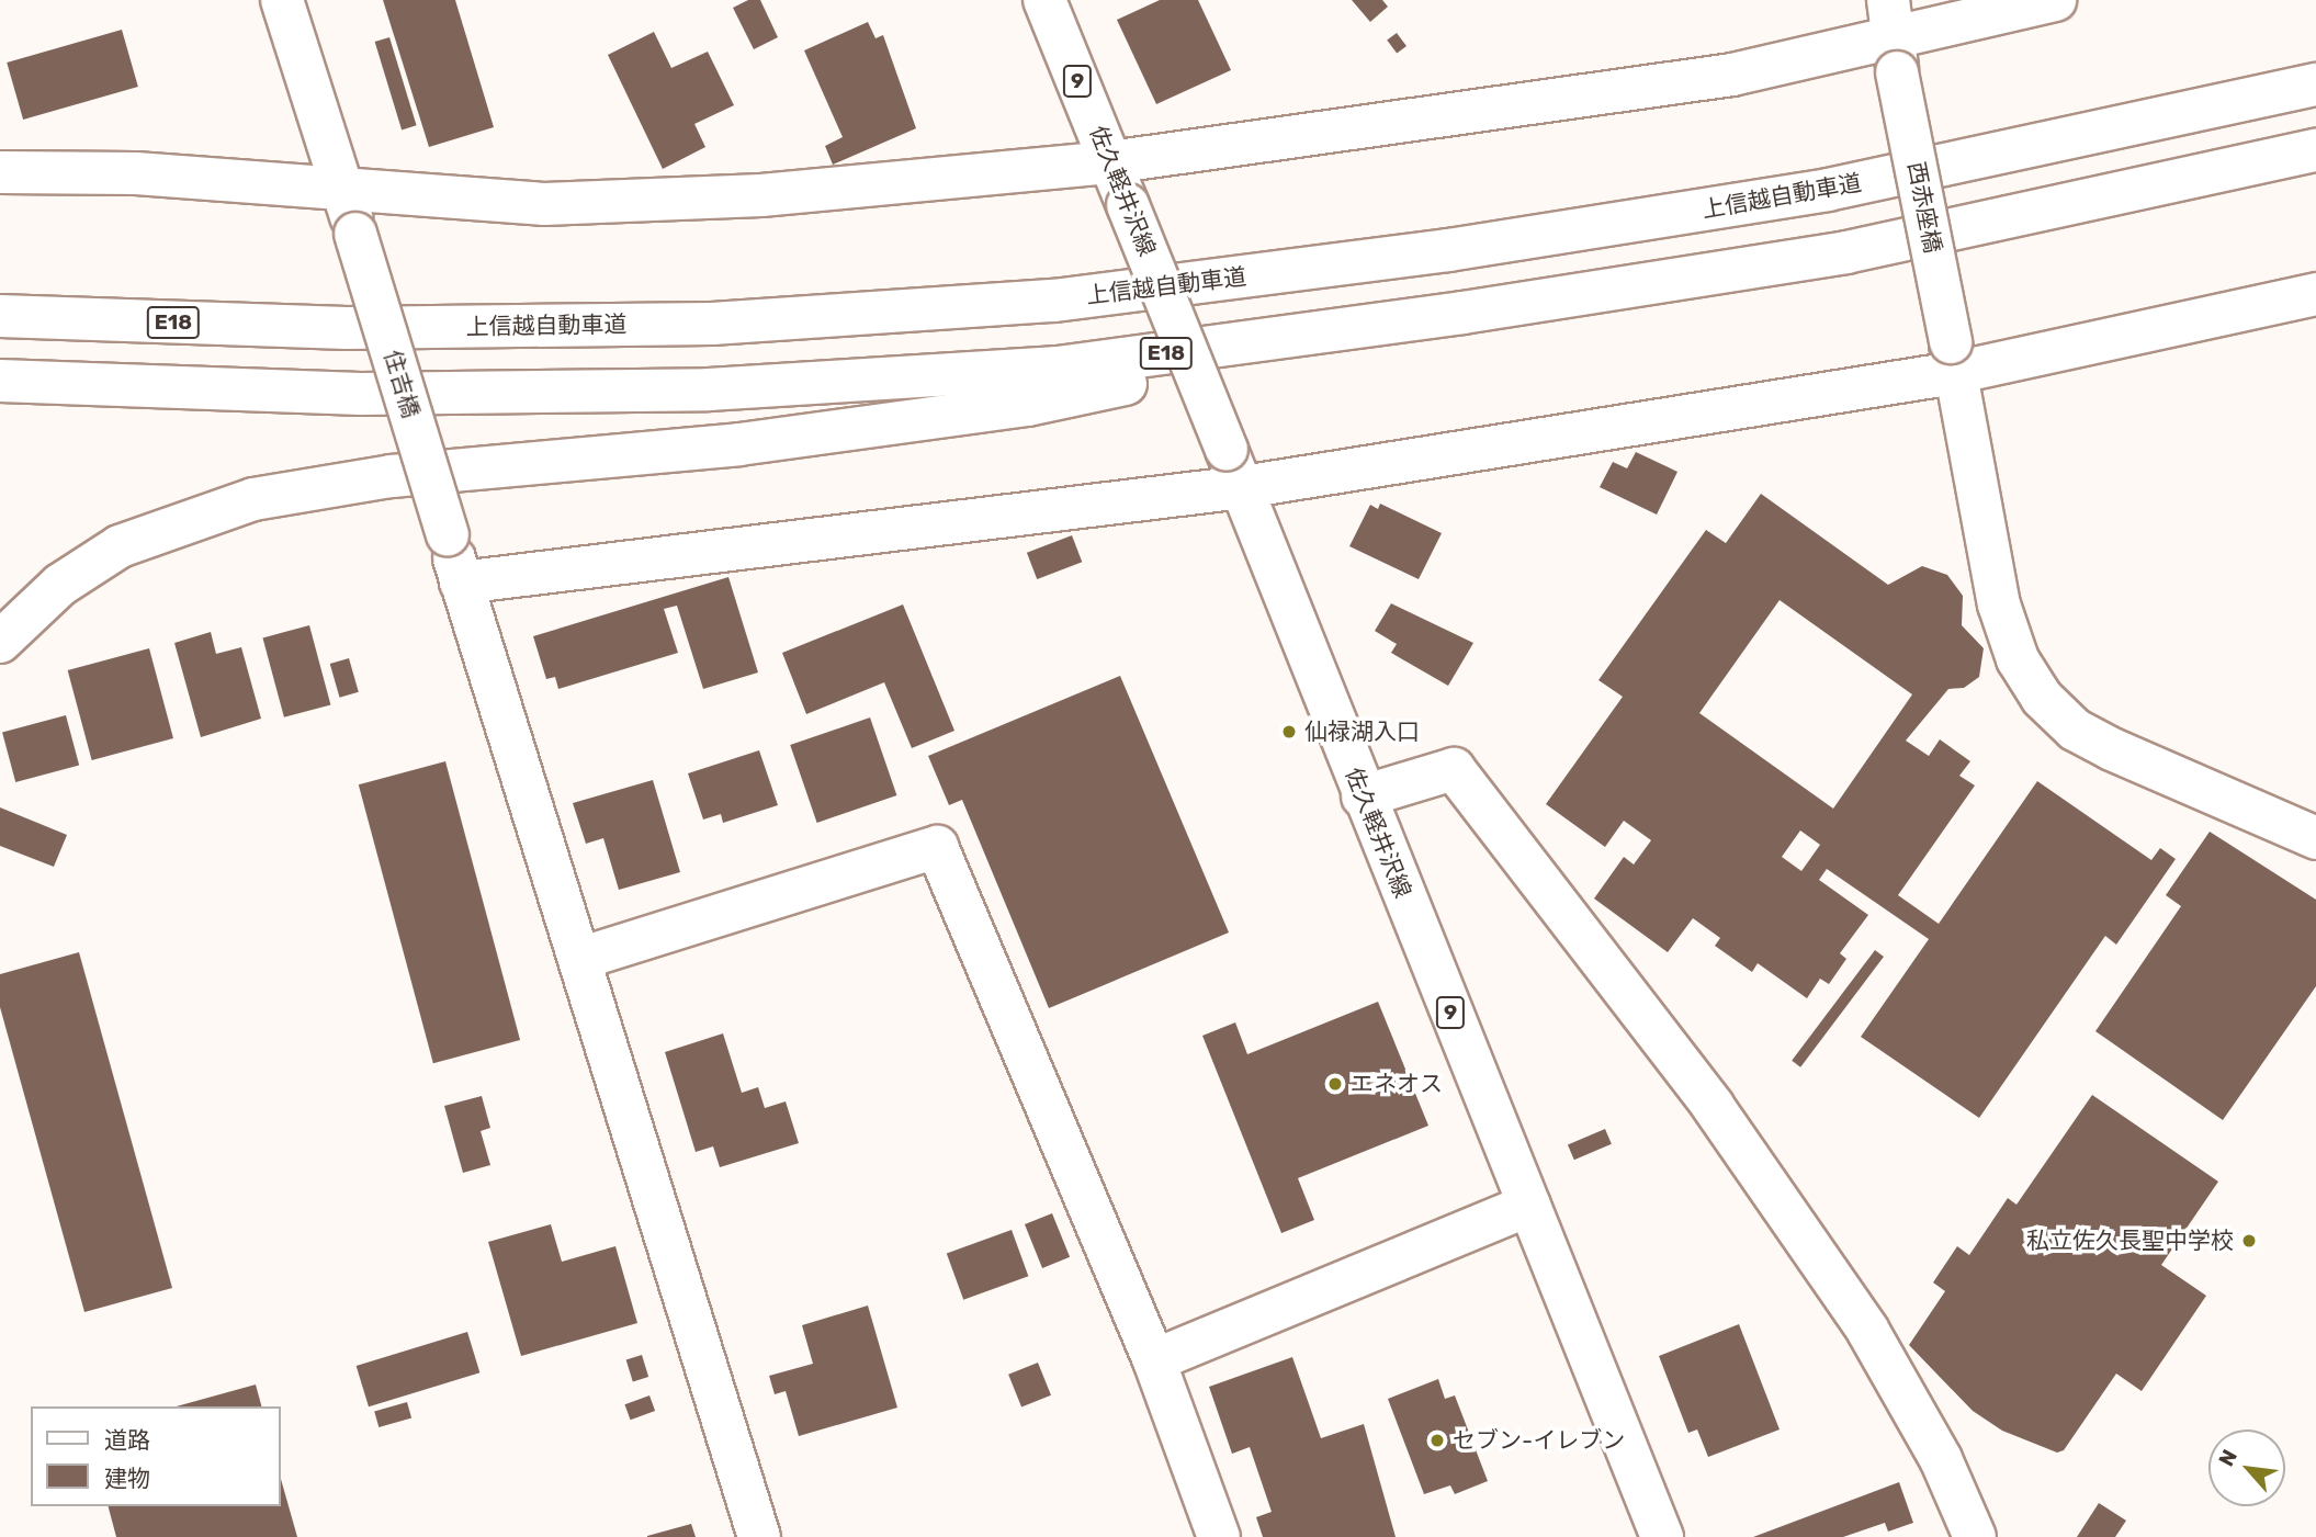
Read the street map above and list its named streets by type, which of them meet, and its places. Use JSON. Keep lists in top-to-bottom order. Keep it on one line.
{"streets":{"main road":["9","佐久軽井沢線","上信越自動車道","西赤座橋","E18","住吉橋"]},"places":["仙禄湖入口","エネオス","私立佐久長聖中学校","セブン-イレブン"],"legend":["道路","建物"],"north":"top left"}
